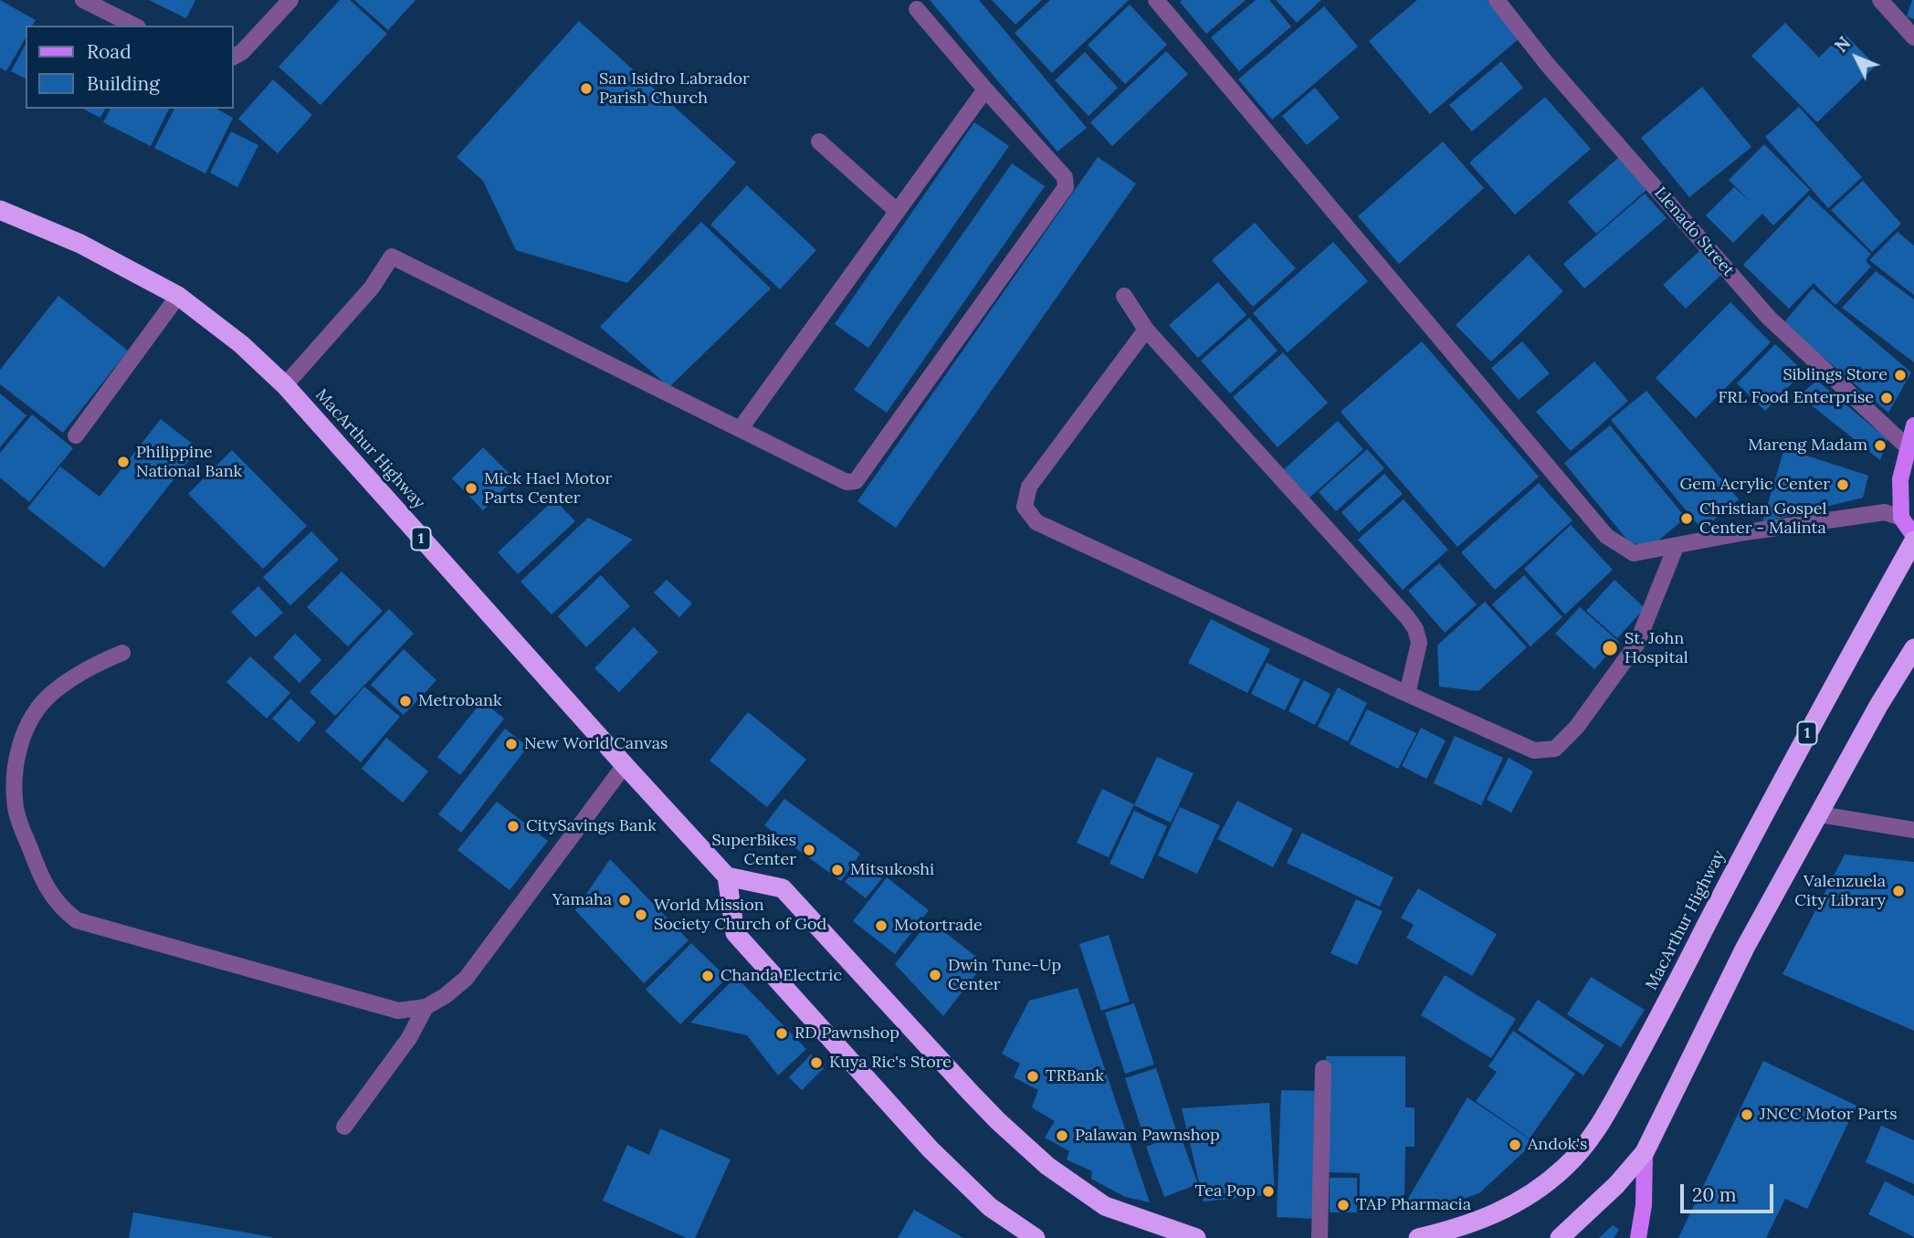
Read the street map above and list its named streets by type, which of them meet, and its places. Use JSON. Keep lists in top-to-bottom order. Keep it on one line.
{"streets":{"highway":["MacArthur Highway","1"],"street":["Llenado Street"]},"places":["San Isidro Labrador Parish Church","Siblings Store","FRL Food Enterprise","Mareng Madam","Philippine National Bank","Gem Acrylic Center","Mick Hael Motor Parts Center","Christian Gospel Center - Malinta","St. John Hospital","Metrobank","New World Canvas","CitySavings Bank","SuperBikes Center","Mitsukoshi","Valenzuela City Library","Yamaha","World Mission Society Church of God","Motortrade","Dwin Tune-Up Center","Chanda Electric","RD Pawnshop","Kuya Ric's Store","TRBank","JNCC Motor Parts","Palawan Pawnshop","Andok's","Tea Pop","TAP Pharmacia"],"legend":["Road","Building"],"scale_bar":"20 m","north":"top left"}
